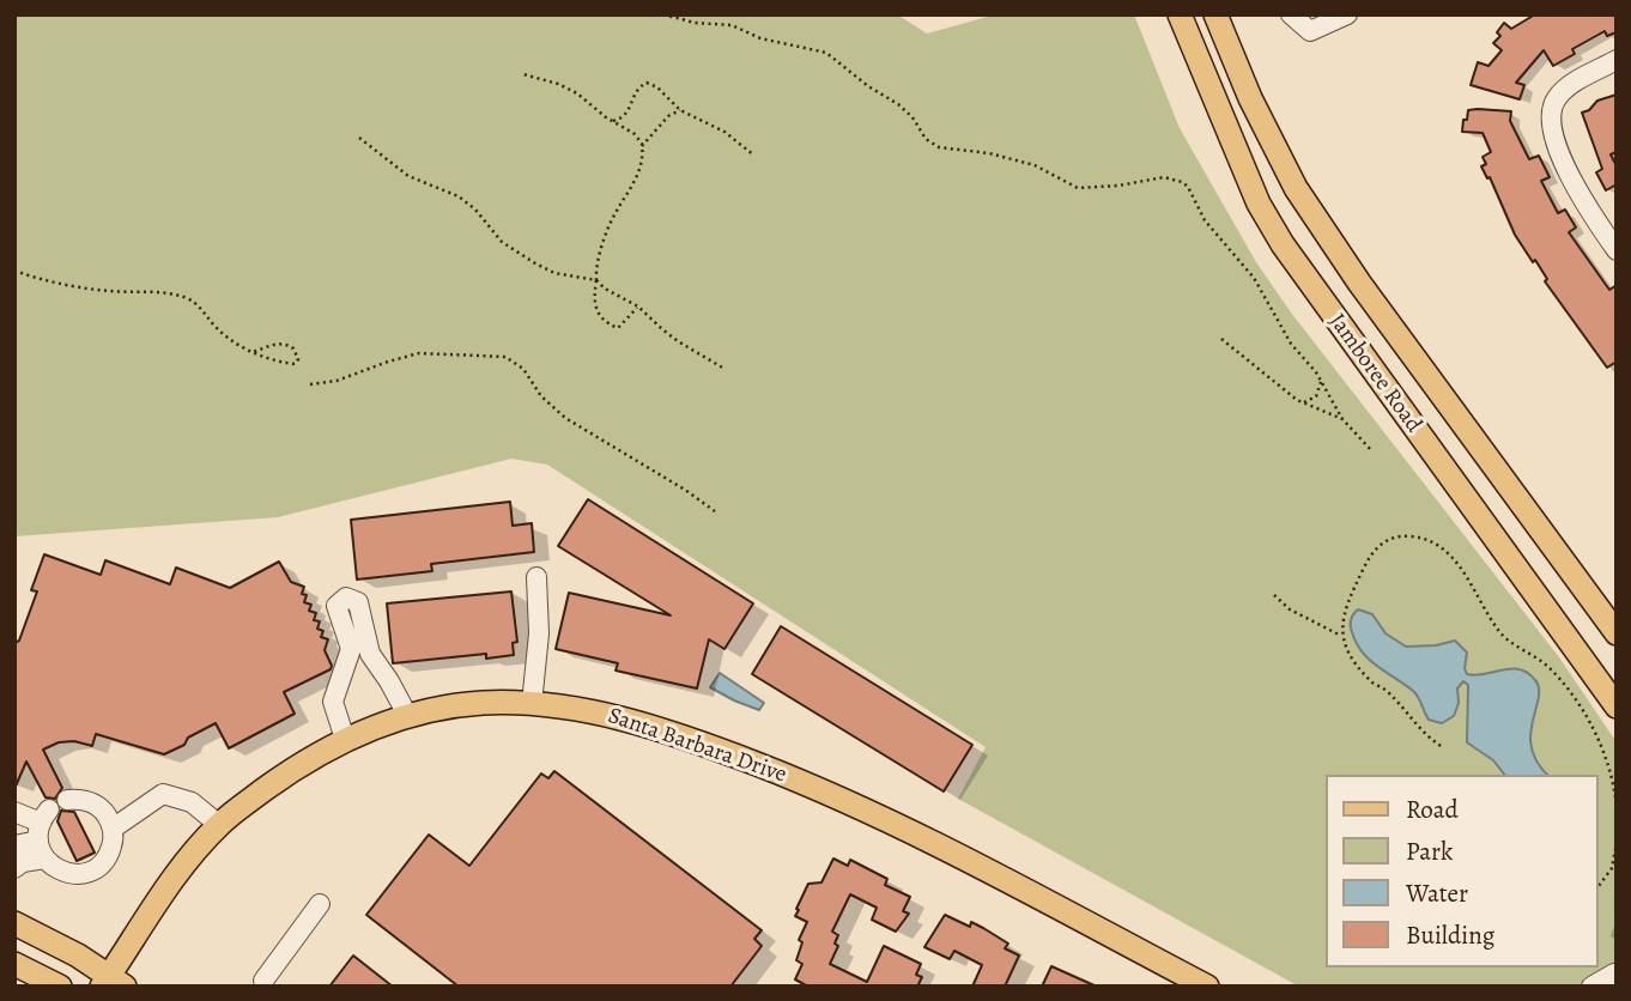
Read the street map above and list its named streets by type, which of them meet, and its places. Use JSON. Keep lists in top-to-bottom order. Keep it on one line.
{"streets":{"main road":["Jamboree Road","Santa Barbara Drive"]},"legend":["Road","Park","Water","Building"]}
